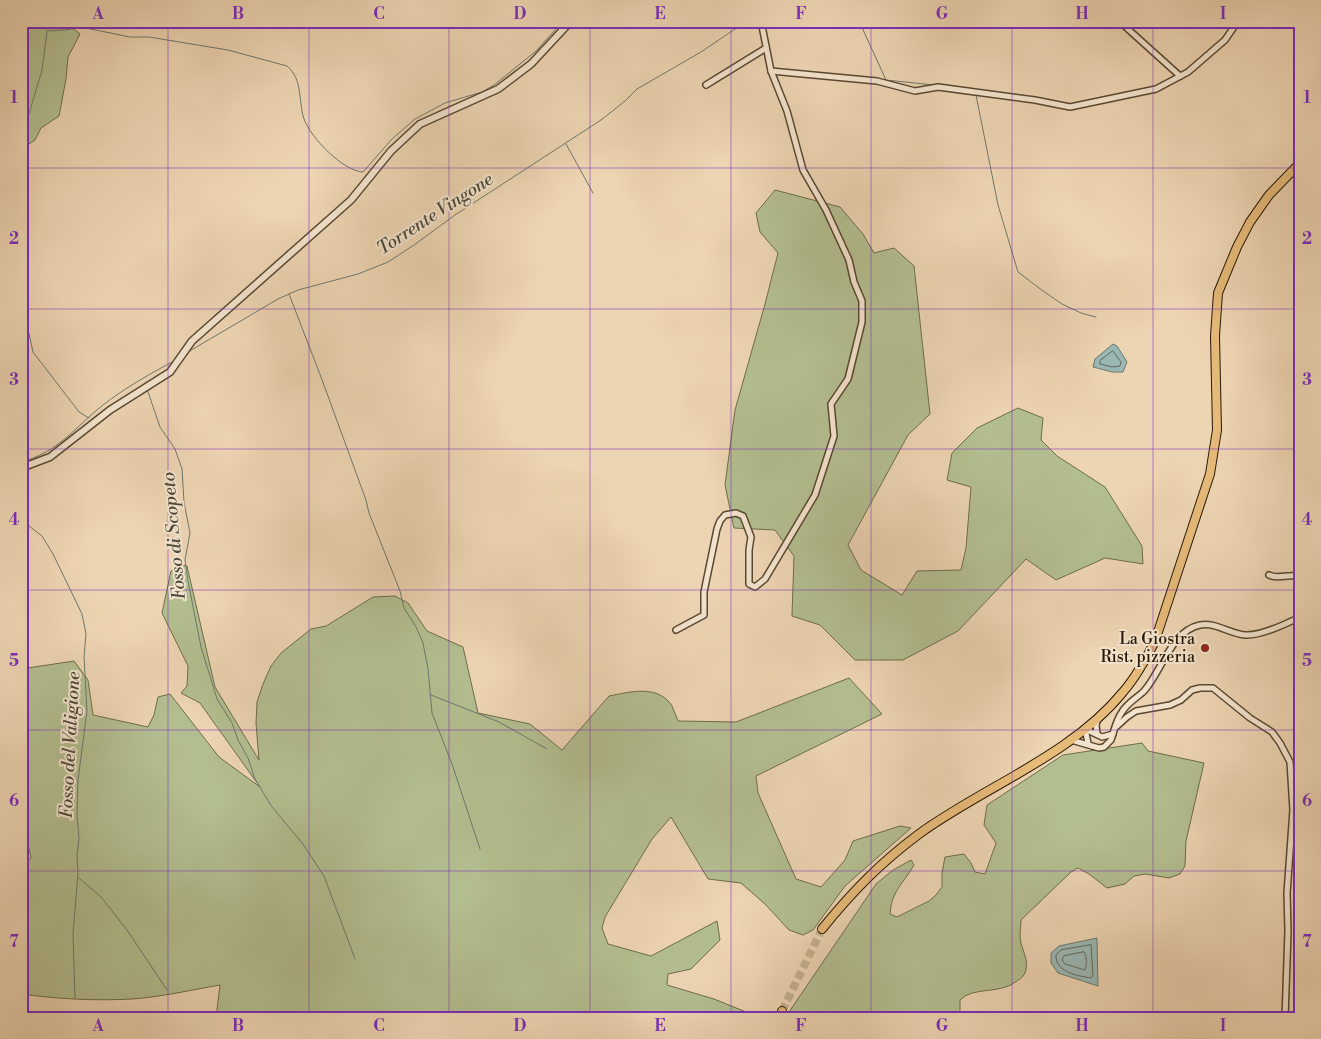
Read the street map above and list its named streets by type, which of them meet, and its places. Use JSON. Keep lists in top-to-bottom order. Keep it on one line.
{"water":["Torrente Vingone","Fosso di Scopeto","Fosso del Valigione"],"places":["La Giostra Rist. pizzeria"],"grid":{"columns":["A","B","C","D","E","F","G","H","I"],"rows":["1","2","3","4","5","6","7"]}}
